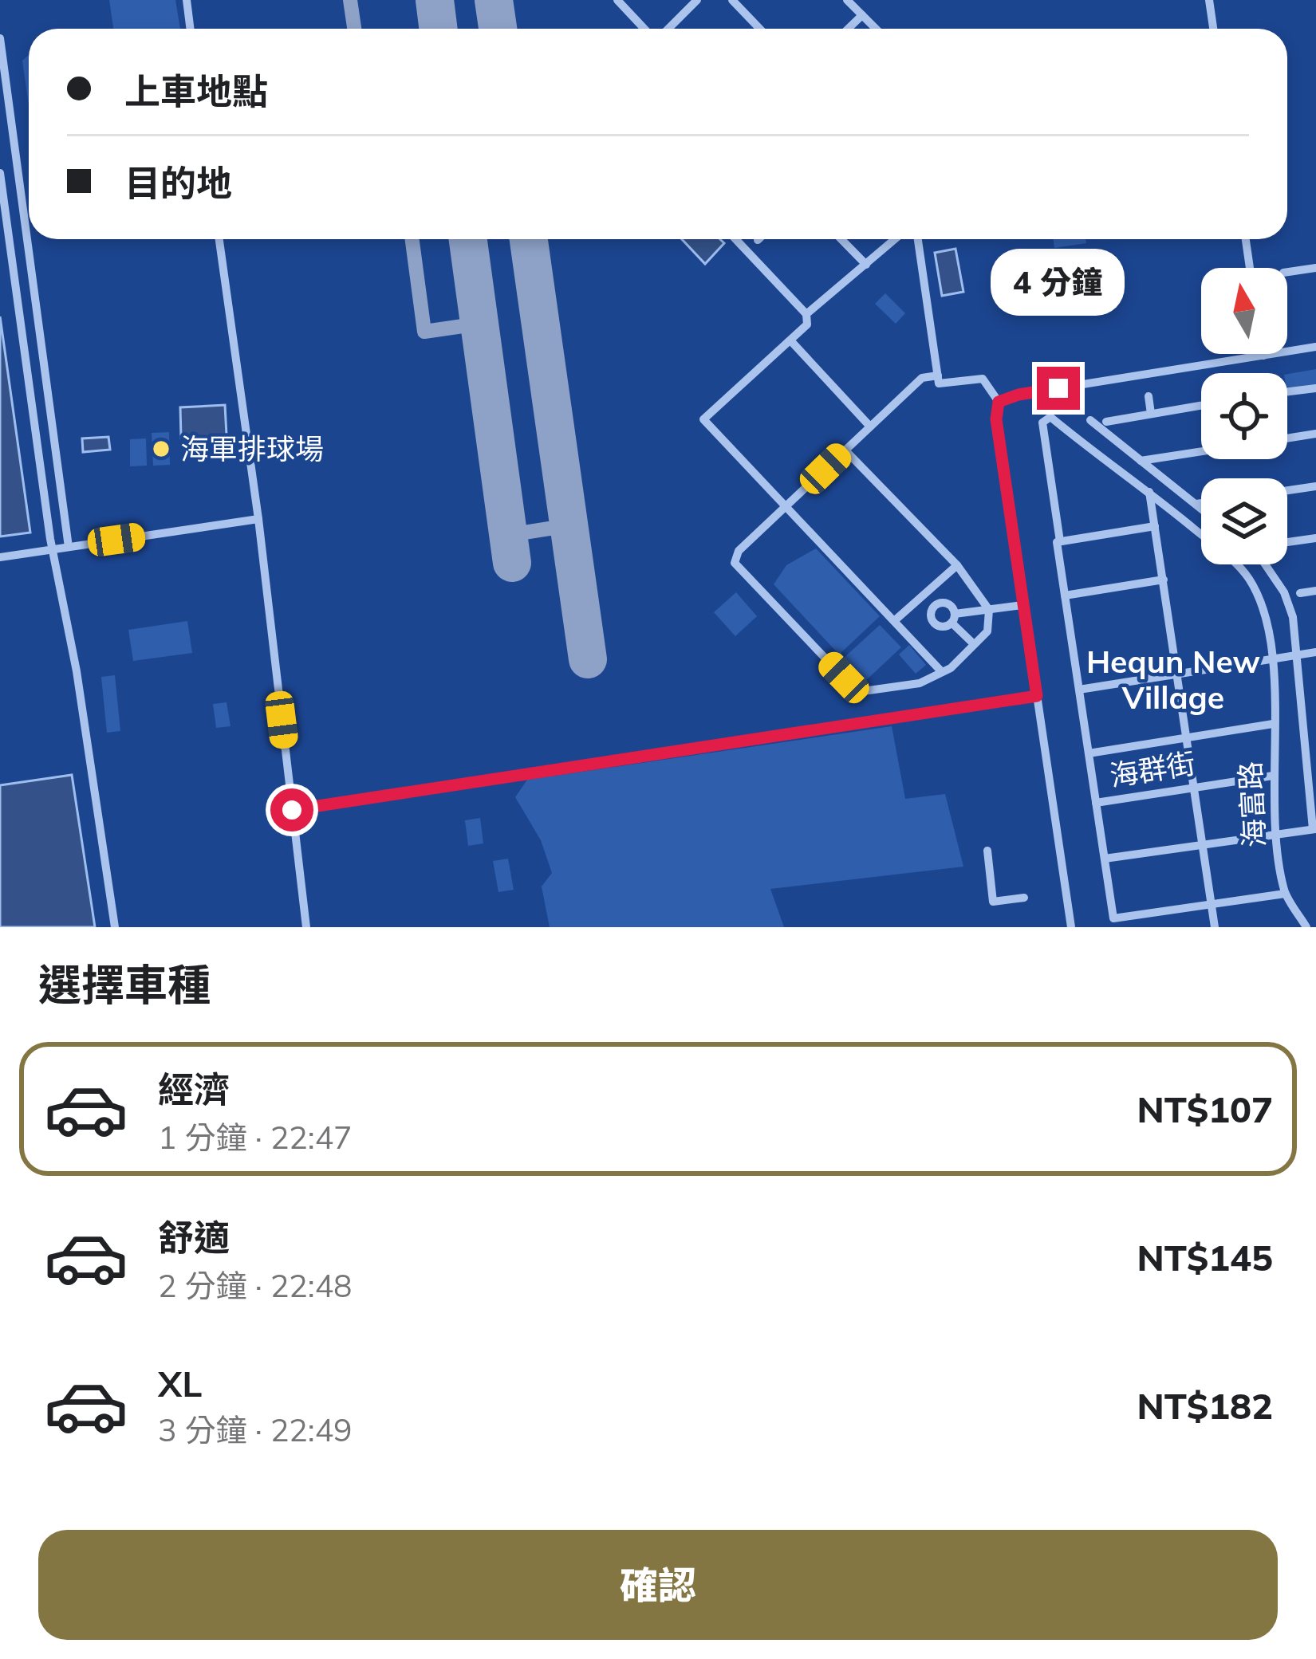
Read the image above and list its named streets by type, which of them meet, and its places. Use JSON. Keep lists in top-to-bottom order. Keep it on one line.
{"streets":{"street":["海群街","海富路"]},"crossings":[["海群街","海富路"]],"districts":["Hequn New Village"],"places":["海軍排球場"],"north":"top","page":{"banner":["上車地點","目的地"],"bubble":"4 分鐘","heading":"選擇車種","list":[{"name":"經濟","note":"1 分鐘 · 22:47","value":"NT$107"},{"name":"舒適","note":"2 分鐘 · 22:48","value":"NT$145"},{"name":"XL","note":"3 分鐘 · 22:49","value":"NT$182"}],"buttons":"確認"}}
